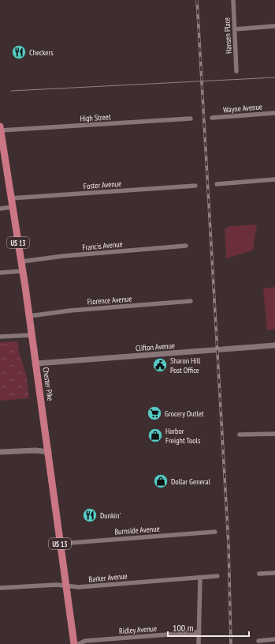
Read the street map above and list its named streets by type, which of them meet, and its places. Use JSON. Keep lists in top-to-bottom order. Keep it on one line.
{"streets":{"main road":["US 13","Chester Pike"],"street":["Hansen Place","Wayne Avenue","High Street","Foster Avenue","Francis Avenue","Florence Avenue","Clifton Avenue","Burnside Avenue","Barker Avenue","Ridley Avenue"]},"crossings":[["High Street","Chester Pike"],["Foster Avenue","Chester Pike"],["Francis Avenue","Chester Pike"],["Florence Avenue","Chester Pike"],["Clifton Avenue","Chester Pike"],["Chester Pike","Burnside Avenue"],["Chester Pike","Barker Avenue"]],"places":{"restaurant":["Checkers","Dunkin'"],"public building":["Sharon Hill Post Office"],"supermarket":["Grocery Outlet"],"shop":["Harbor Freight Tools","Dollar General"]},"scale_bar":"100 m"}
